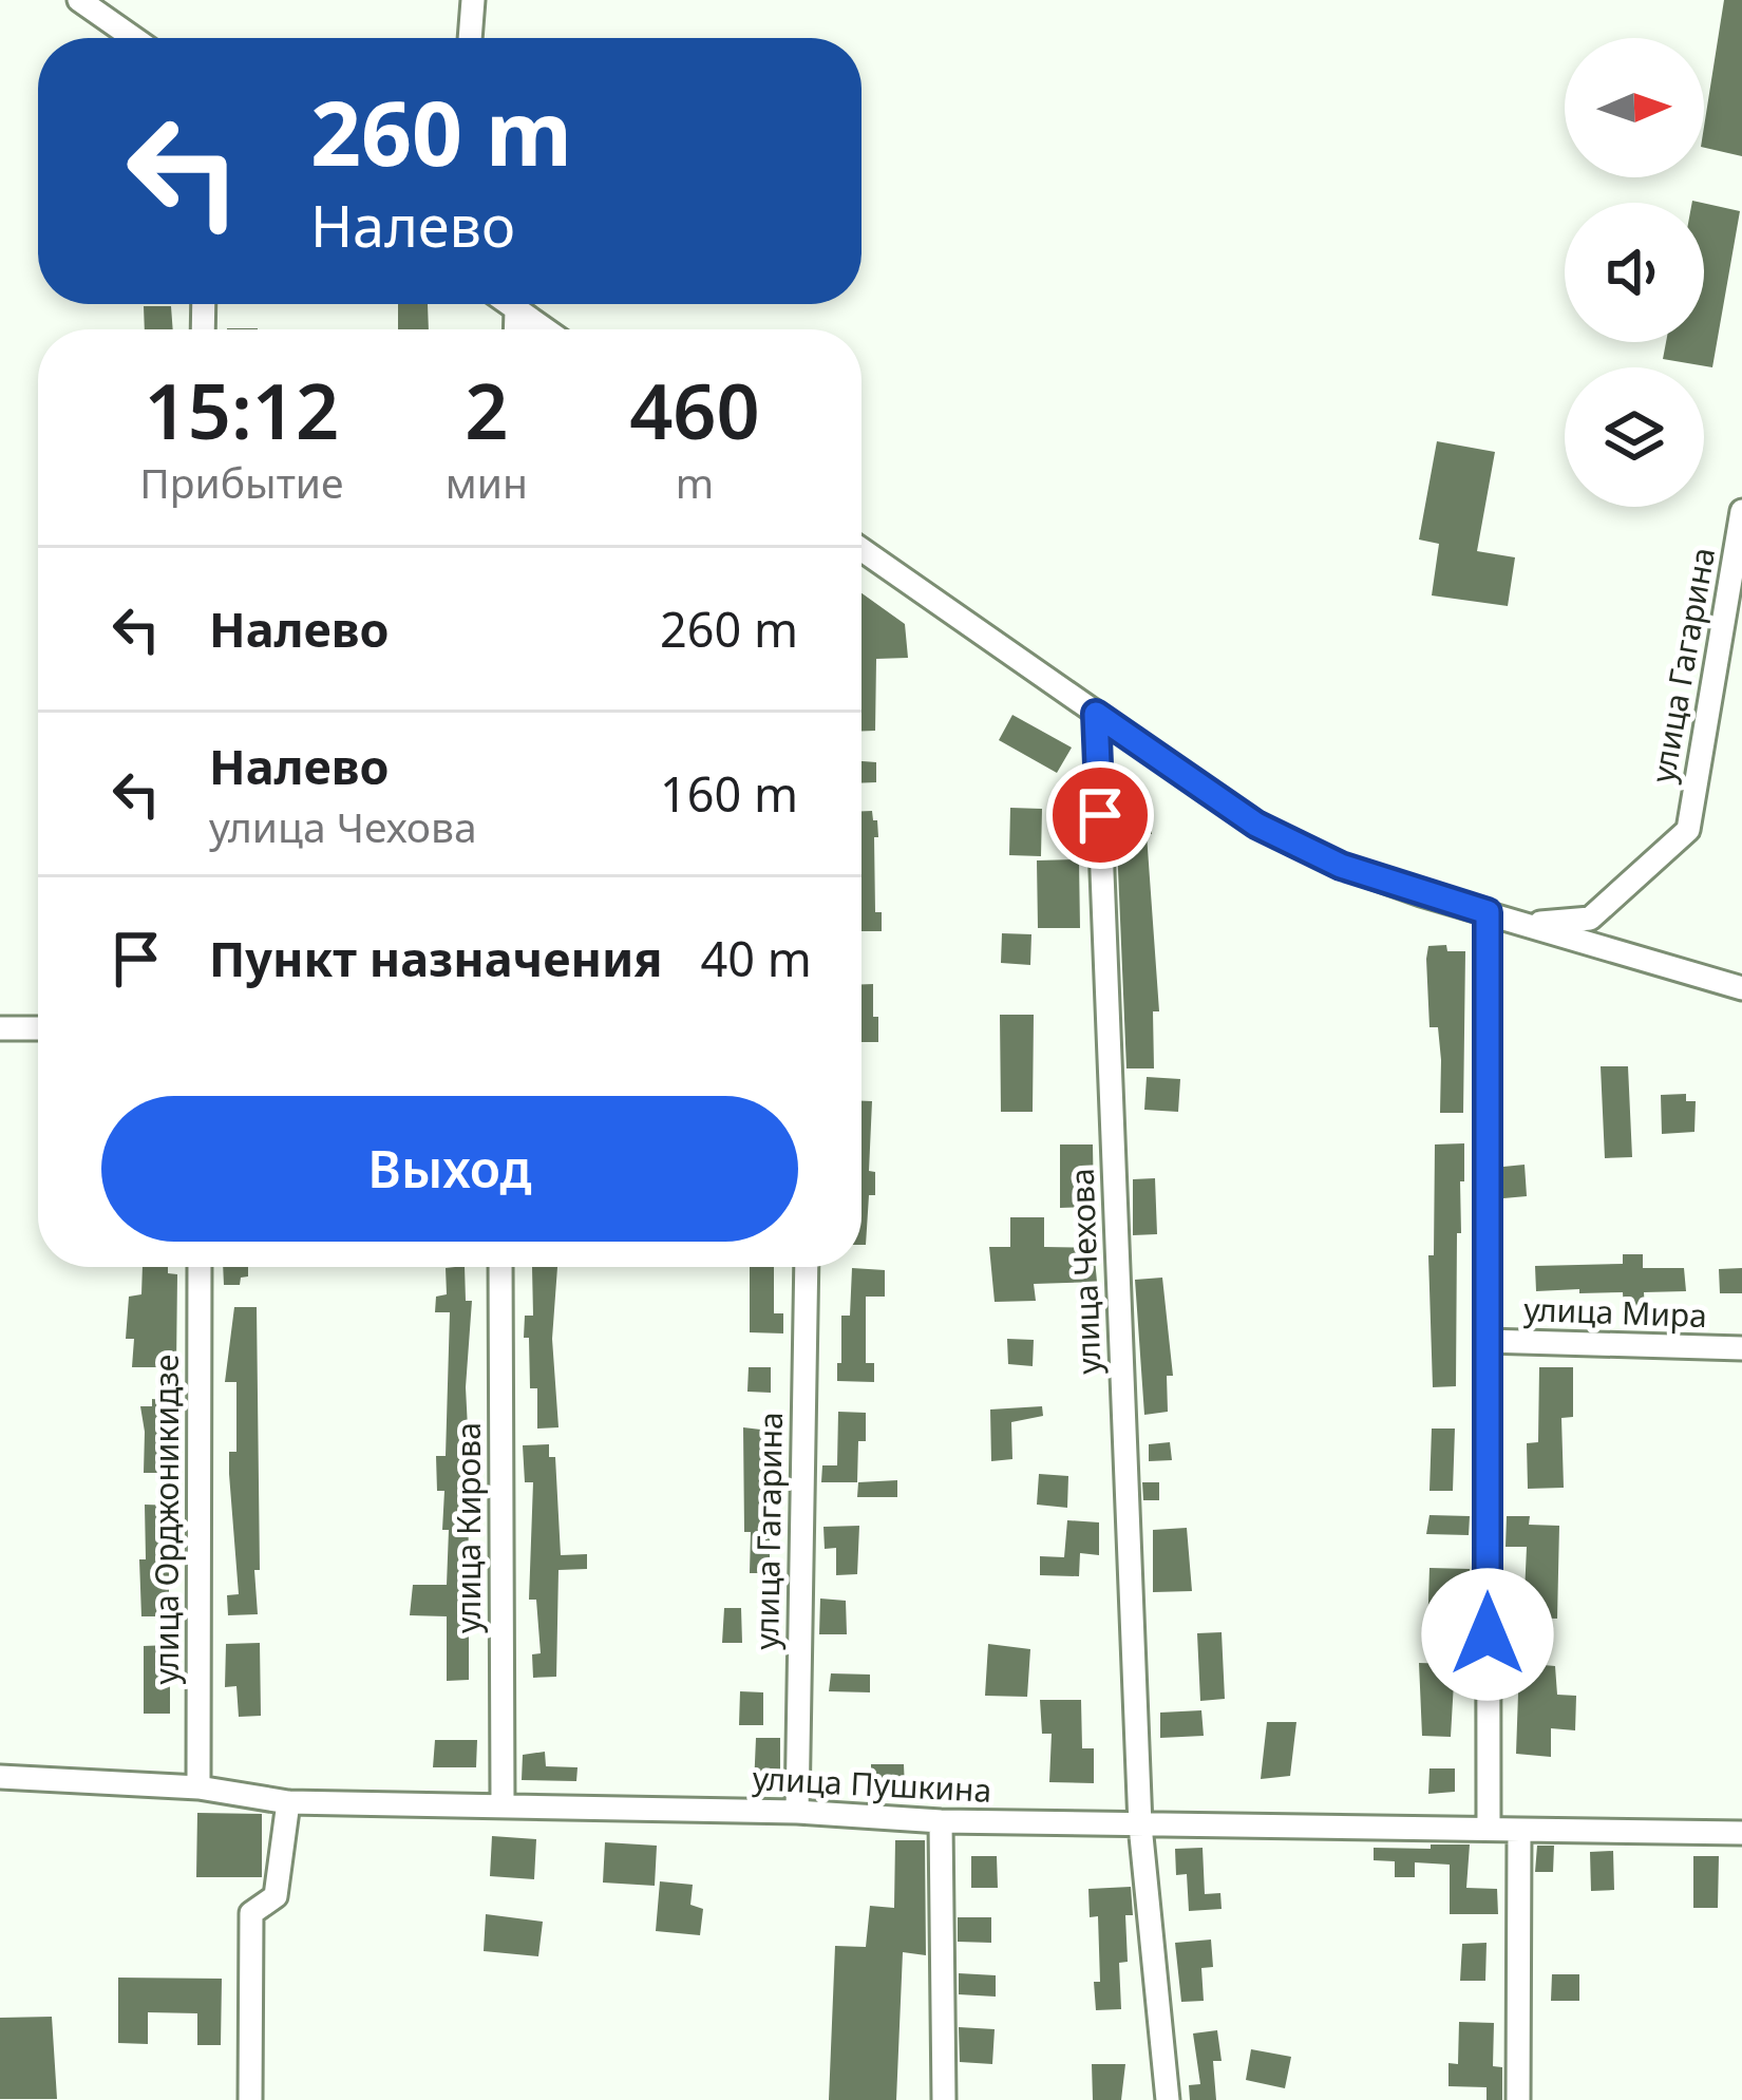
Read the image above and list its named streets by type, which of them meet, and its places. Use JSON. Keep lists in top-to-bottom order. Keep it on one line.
{"streets":{"street":["улица Гагарина","улица Чехова","улица Мира","улица Орджоникидзе","улица Кирова","улица Пушкина"]},"crossings":[["улица Гагарина","улица Пушкина"],["улица Чехова","улица Пушкина"],["улица Орджоникидзе","улица Пушкина"],["улица Кирова","улица Пушкина"]],"north":"right","page":{"turn":["260 m","Налево"],"eta":["15:12","Прибытие","2","мин","460","m"],"list":[{"name":"Налево","value":"260 m"},{"name":"Налево","note":"улица Чехова","value":"160 m"},{"name":"Пункт назначения","value":"40 m"}],"buttons":"Выход"}}
